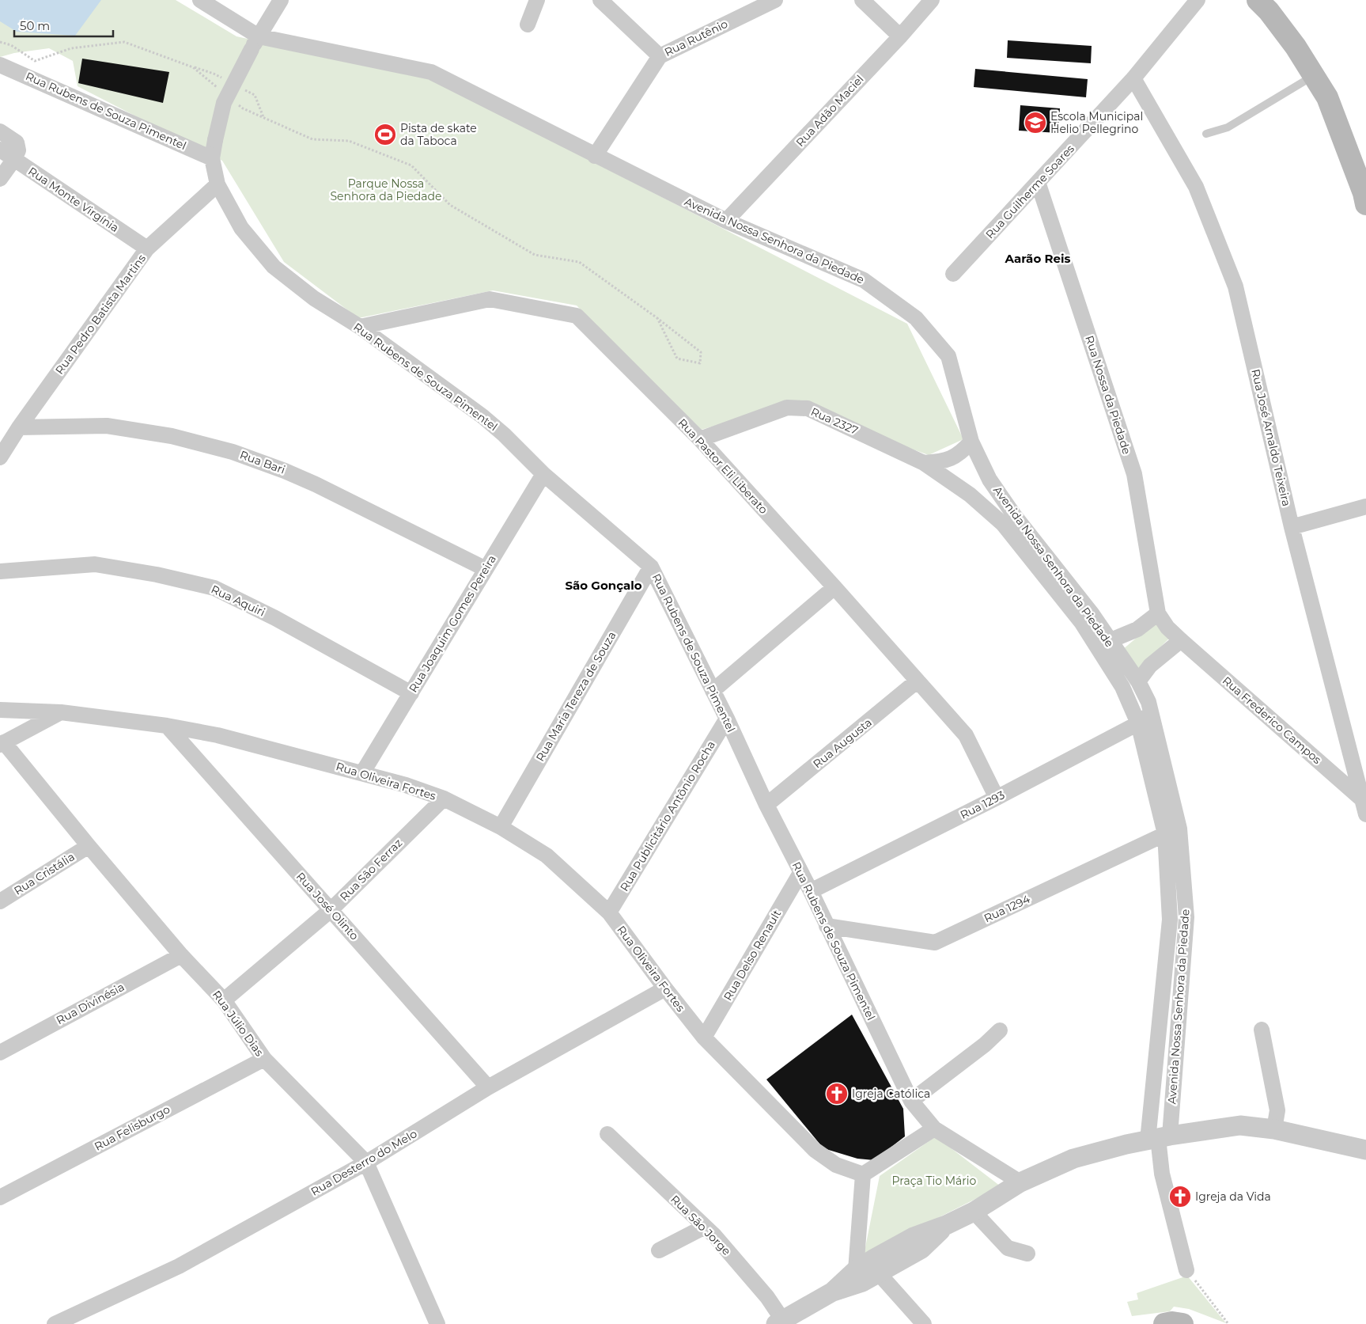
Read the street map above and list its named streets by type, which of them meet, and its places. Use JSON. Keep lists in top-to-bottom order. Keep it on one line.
{"streets":{"street":["Rua Rutênio","Rua Rubens de Souza Pimentel","Rua Adão Maciel","Rua Guilherme Soares","Rua Monte Virgínia","Avenida Nossa Senhora da Piedade","Rua Pedro Batista Martins","Rua Nossa da Piedade","Rua 2327","Rua José Arnaldo Teixeira","Rua Bari","Rua Pastor Eli Liberato","Rua Aquiri","Rua Joaquim Gomes Pereira","Rua Maria Tereza de Souza","Rua Frederico Campos","Rua Augusta","Rua Oliveira Fortes","Rua 1293","Rua Publicitário Antônio Rocha","Rua São Ferraz","Rua Cristália","Rua José Olinto","Rua 1294","Rua Delso Renault","Rua Divinésia","Rua Júlio Dias","Rua Felisburgo","Rua Desterro do Melo","Rua São Jorge"]},"crossings":[["Rua Rutênio","Avenida Nossa Senhora da Piedade"],["Rua Rubens de Souza Pimentel","Avenida Nossa Senhora da Piedade"],["Rua Rubens de Souza Pimentel","Rua Pedro Batista Martins"],["Rua Rubens de Souza Pimentel","Rua Pastor Eli Liberato"],["Rua Rubens de Souza Pimentel","Rua Joaquim Gomes Pereira"],["Rua Rubens de Souza Pimentel","Rua Maria Tereza de Souza"],["Rua Rubens de Souza Pimentel","Rua Augusta"],["Rua Rubens de Souza Pimentel","Rua 1293"],["Rua Rubens de Souza Pimentel","Rua Publicitário Antônio Rocha"],["Rua Rubens de Souza Pimentel","Rua 1294"],["Rua Rubens de Souza Pimentel","Rua Delso Renault"],["Rua Adão Maciel","Avenida Nossa Senhora da Piedade"],["Rua Guilherme Soares","Rua Nossa da Piedade"],["Rua Guilherme Soares","Rua José Arnaldo Teixeira"],["Rua Monte Virgínia","Rua Pedro Batista Martins"],["Avenida Nossa Senhora da Piedade","Rua 2327"],["Avenida Nossa Senhora da Piedade","Rua 1293"],["Avenida Nossa Senhora da Piedade","Rua 1294"],["Rua Pedro Batista Martins","Rua Bari"],["Rua Nossa da Piedade","Rua Frederico Campos"],["Rua 2327","Rua Pastor Eli Liberato"],["Rua José Arnaldo Teixeira","Rua Frederico Campos"],["Rua Bari","Rua Joaquim Gomes Pereira"],["Rua Pastor Eli Liberato","Rua Augusta"],["Rua Pastor Eli Liberato","Rua 1293"],["Rua Aquiri","Rua Joaquim Gomes Pereira"],["Rua Joaquim Gomes Pereira","Rua Oliveira Fortes"],["Rua Maria Tereza de Souza","Rua Oliveira Fortes"],["Rua Oliveira Fortes","Rua Publicitário Antônio Rocha"],["Rua Oliveira Fortes","Rua São Ferraz"],["Rua Oliveira Fortes","Rua José Olinto"],["Rua Oliveira Fortes","Rua Delso Renault"],["Rua Oliveira Fortes","Rua Desterro do Melo"],["Rua São Ferraz","Rua José Olinto"],["Rua São Ferraz","Rua Júlio Dias"],["Rua Cristália","Rua Júlio Dias"],["Rua José Olinto","Rua Desterro do Melo"],["Rua Divinésia","Rua Júlio Dias"],["Rua Júlio Dias","Rua Felisburgo"],["Rua Júlio Dias","Rua Desterro do Melo"]],"districts":["Aarão Reis","São Gonçalo"],"parks":["Parque Nossa Senhora da Piedade","Praça Tio Mário"],"places":{"school or university":["Escola Municipal Helio Pellegrino"],"sports":["Pista de skate da Taboca"],"church":["Igreja Católica","Igreja da Vida"]},"scale_bar":"50 m"}
